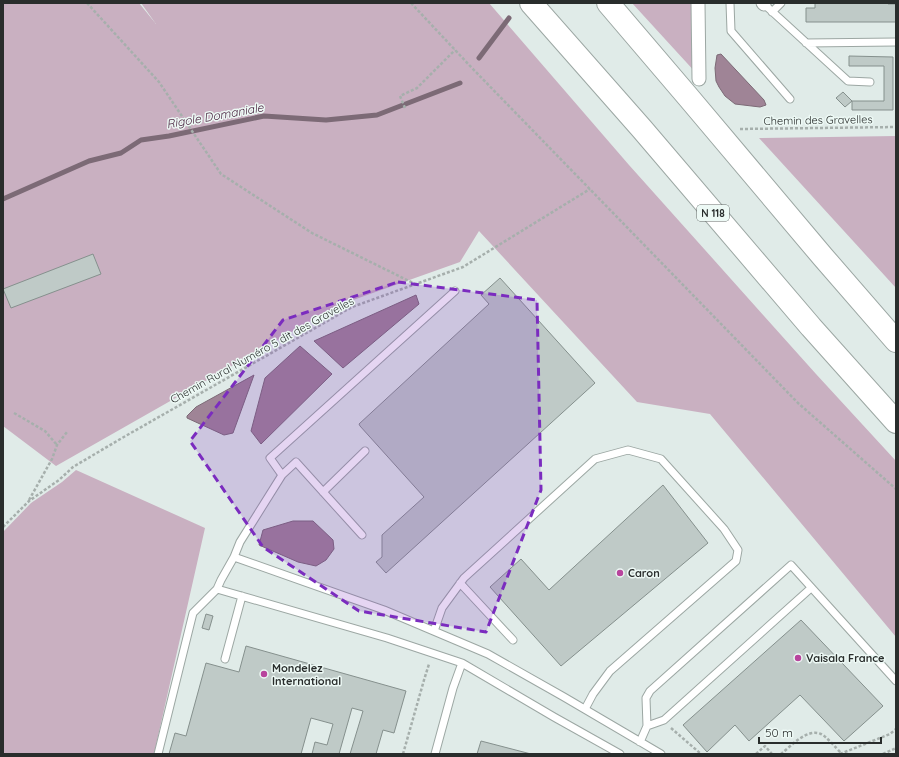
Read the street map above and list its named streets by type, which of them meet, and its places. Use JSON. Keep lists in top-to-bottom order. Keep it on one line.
{"streets":{"highway":["N 118"],"path":["Chemin des Gravelles","Chemin Rural Numéro 5 dit des Gravelles"]},"water":["Rigole Domaniale"],"places":["Caron","Vaisala France","Mondelez International"],"scale_bar":"50 m"}
